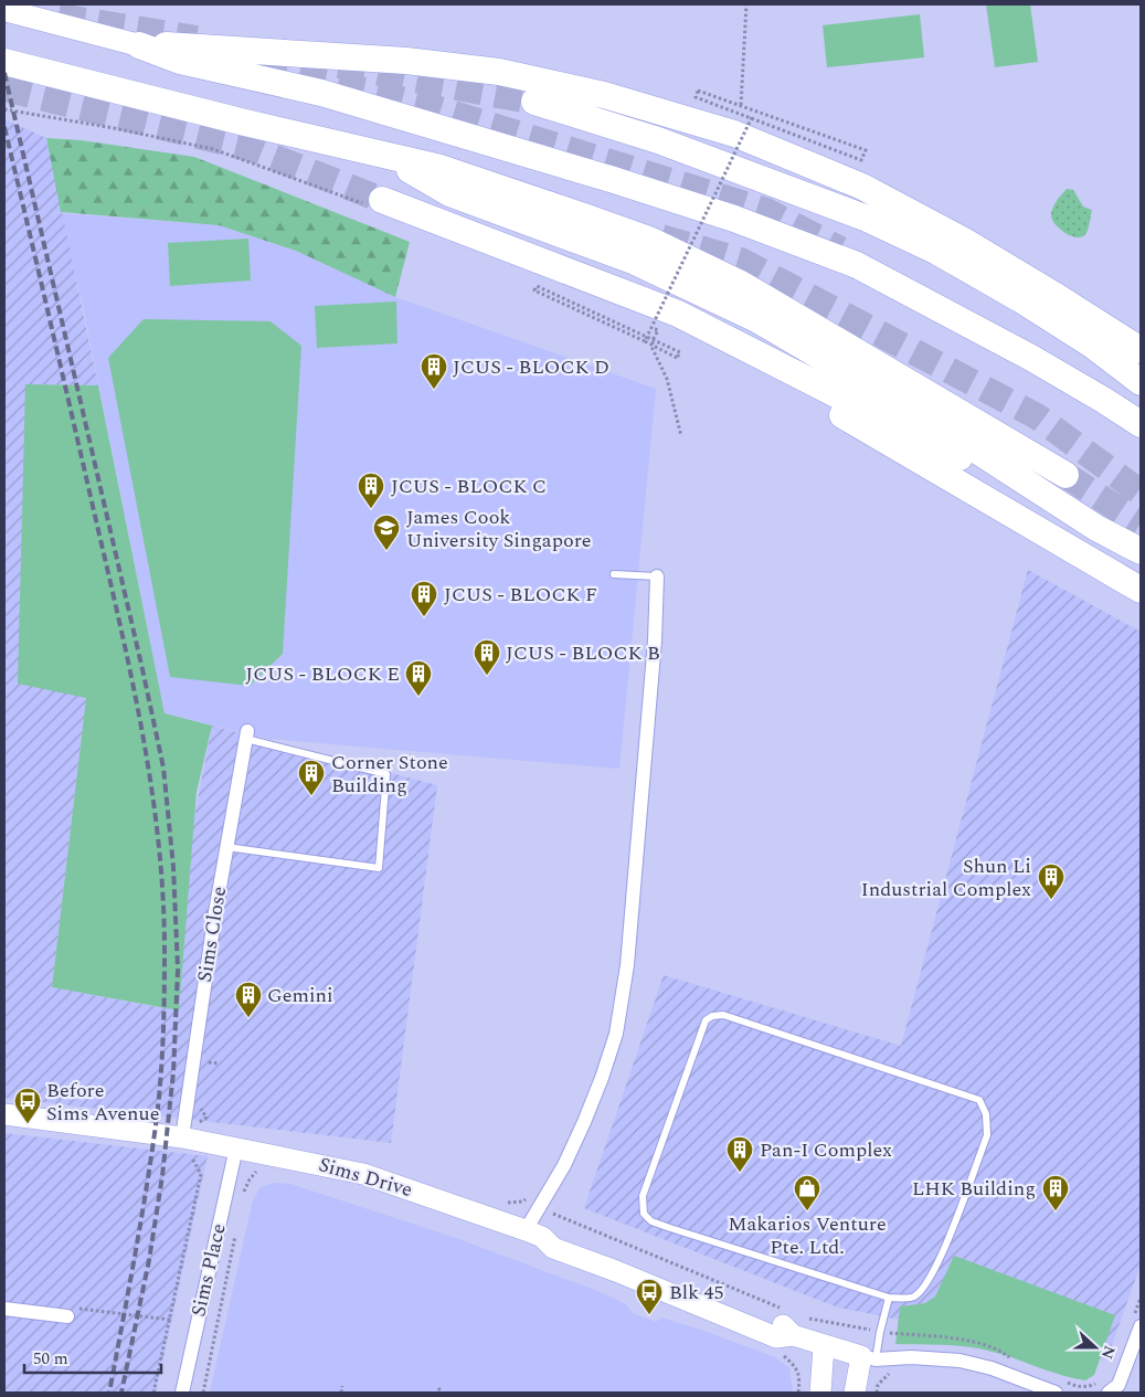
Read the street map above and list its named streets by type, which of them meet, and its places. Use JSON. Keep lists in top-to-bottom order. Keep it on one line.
{"streets":{"street":["Sims Close","Sims Drive","Sims Place"]},"crossings":[["Sims Close","Sims Drive"],["Sims Drive","Sims Place"]],"places":{"building":["JCUS - BLOCK D","JCUS - BLOCK C","JCUS - BLOCK F","JCUS - BLOCK B","JCUS - BLOCK E","Corner Stone Building","Shun Li Industrial Complex","Gemini","Pan-I Complex","LHK Building"],"school or university":["James Cook University Singapore"],"bus stop":["Before Sims Avenue","Blk 45"],"shop":["Makarios Venture Pte. Ltd."]},"scale_bar":"50 m","north":"right"}
